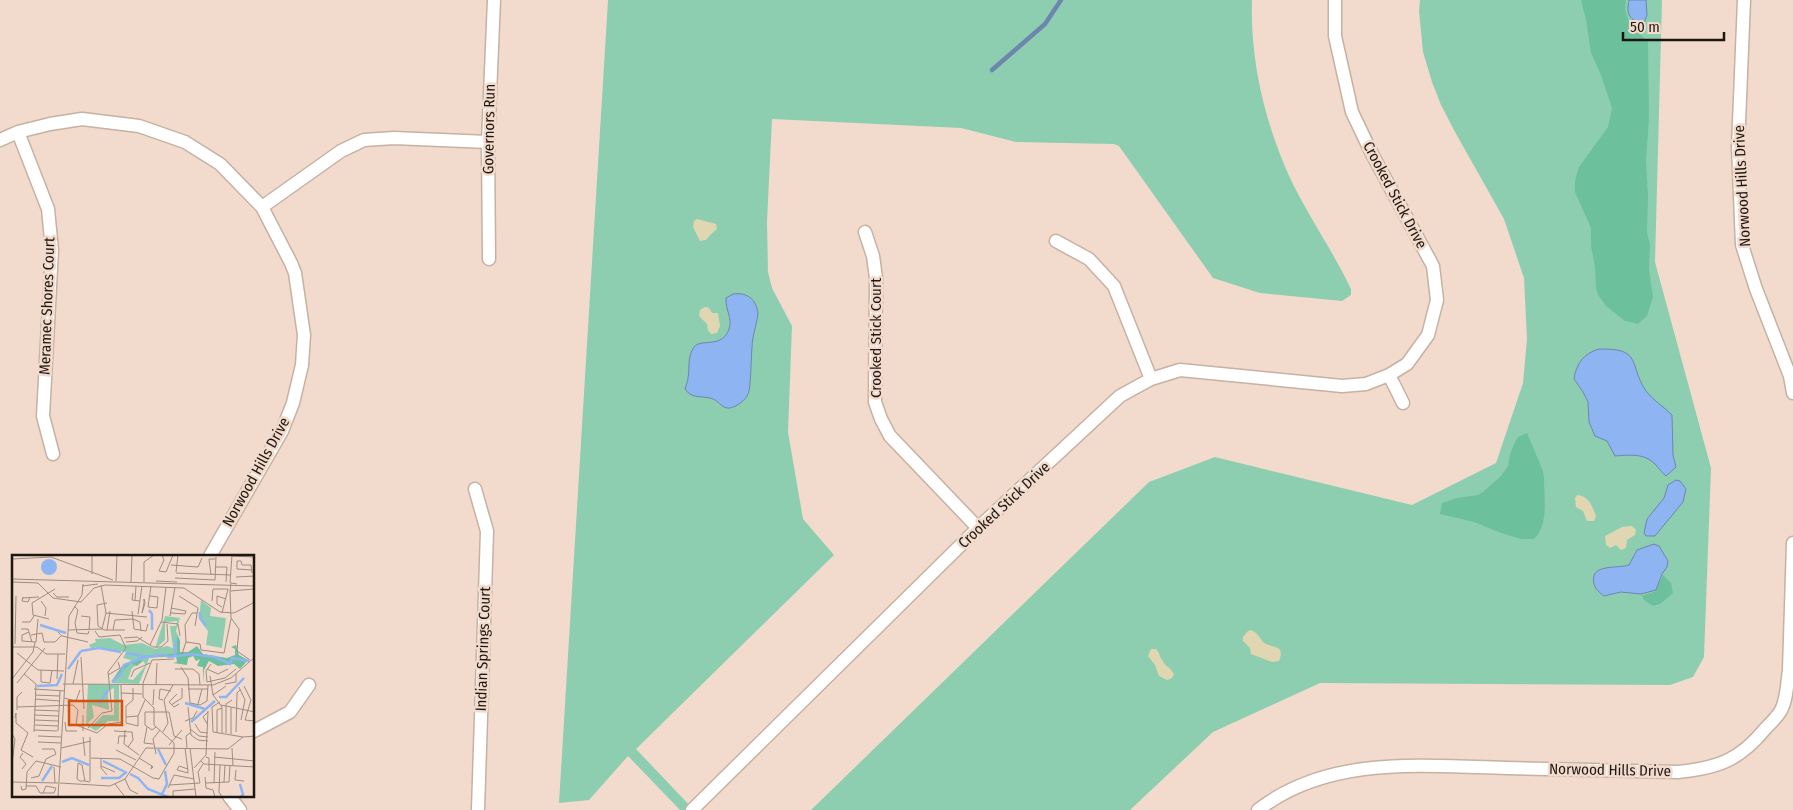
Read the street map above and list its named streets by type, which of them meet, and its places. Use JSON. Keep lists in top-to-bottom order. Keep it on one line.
{"streets":{"street":["Governors Run","Norwood Hills Drive","Crooked Stick Drive","Meramec Shores Court","Crooked Stick Court","Indian Springs Court"]},"crossings":[["Norwood Hills Drive","Meramec Shores Court"],["Crooked Stick Drive","Crooked Stick Court"]],"scale_bar":"50 m"}
